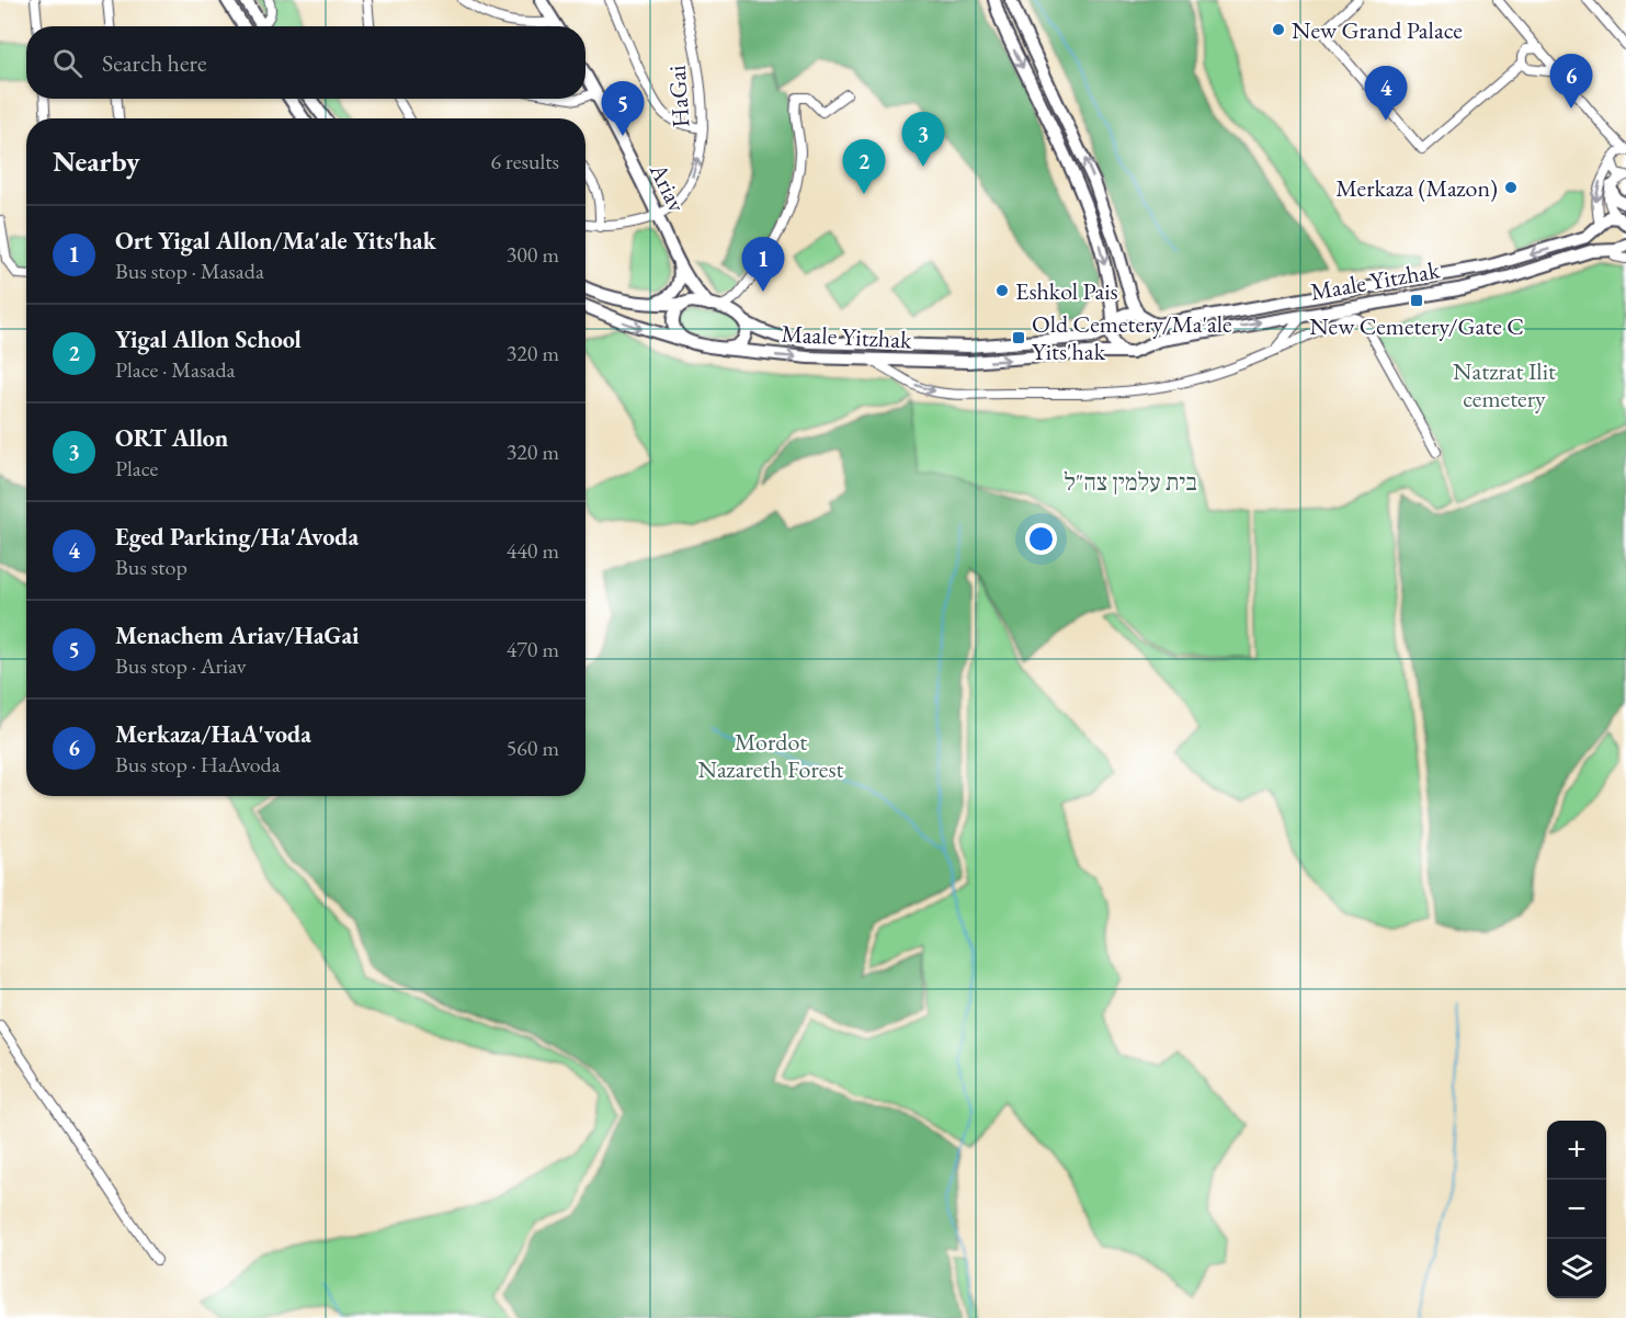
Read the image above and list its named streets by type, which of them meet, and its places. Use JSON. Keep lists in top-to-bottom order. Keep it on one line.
{"streets":{"main road":["Ariav","Maale Yitzhak"],"street":["HaGai"]},"crossings":[["HaGai","Ariav"]],"one_way":["HaGai"],"parks":["Natzrat Ilit cemetery","בית עלמין צה\"ל","Mordot Nazareth Forest"],"places":{"other":["New Grand Palace","Merkaza (Mazon)","Eshkol Pais"],"transit":["New Cemetery/Gate C","Old Cemetery/Ma'ale Yits'hak"]},"page":{"search":"Search here","pins":["6","4","5","3","2","1"],"heading":["Nearby","6 results"],"list":[{"mark":"1","name":"Ort Yigal Allon/Ma'ale Yits'hak","note":"Bus stop · Masada","value":"300 m"},{"mark":"2","name":"Yigal Allon School","note":"Place · Masada","value":"320 m"},{"mark":"3","name":"ORT Allon","note":"Place","value":"320 m"},{"mark":"4","name":"Eged Parking/Ha'Avoda","note":"Bus stop","value":"440 m"},{"mark":"5","name":"Menachem Ariav/HaGai","note":"Bus stop · Ariav","value":"470 m"},{"mark":"6","name":"Merkaza/HaA'voda","note":"Bus stop · HaAvoda","value":"560 m"}],"map_buttons":["+","−"]}}
